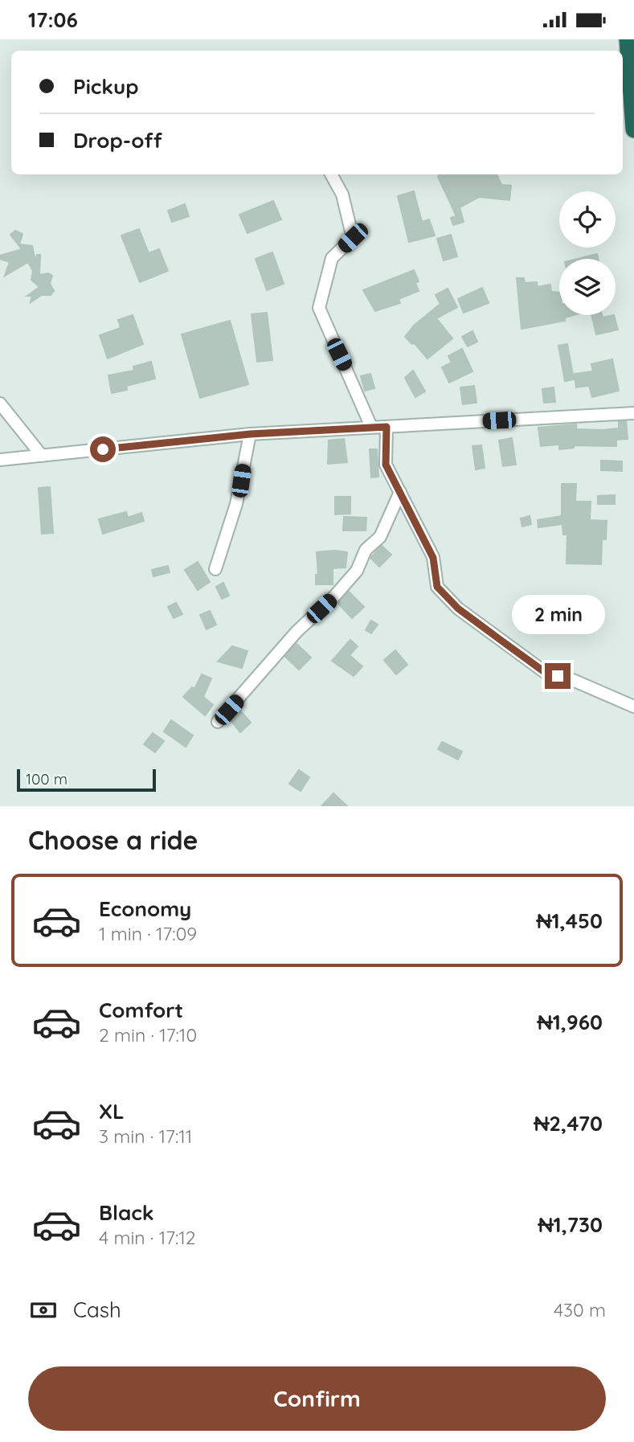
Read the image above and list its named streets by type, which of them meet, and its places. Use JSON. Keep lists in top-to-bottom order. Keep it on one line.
{"scale_bar":"100 m","page":{"status":"17:06","banner":["Pickup","Drop-off"],"bubble":"2 min","scale":"100 m","heading":"Choose a ride","list":[{"name":"Economy","note":"1 min · 17:09","value":"₦1,450"},{"name":"Comfort","note":"2 min · 17:10","value":"₦1,960"},{"name":"XL","note":"3 min · 17:11","value":"₦2,470"},{"name":"Black","note":"4 min · 17:12","value":"₦1,730"}],"pay":["Cash","430 m"],"buttons":"Confirm"}}
